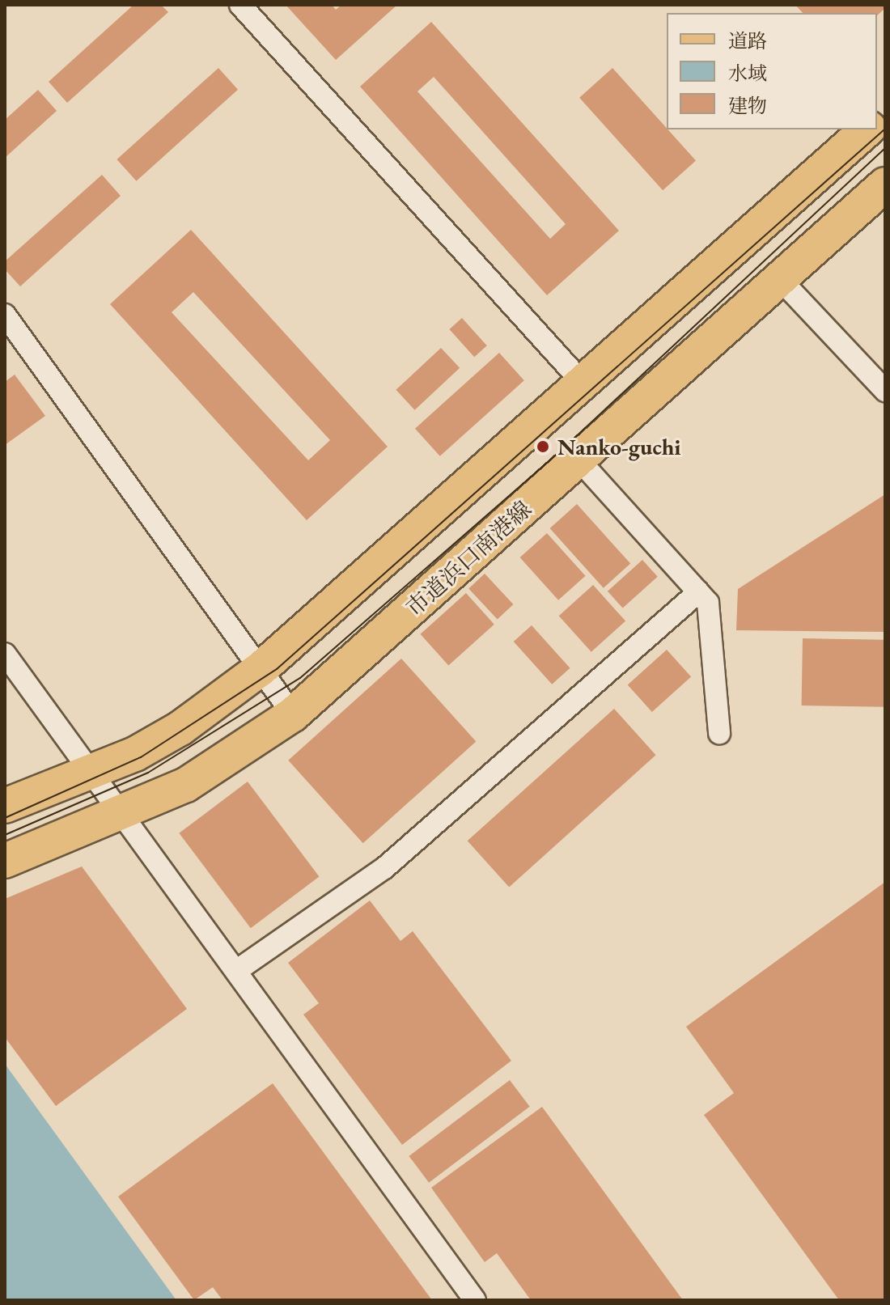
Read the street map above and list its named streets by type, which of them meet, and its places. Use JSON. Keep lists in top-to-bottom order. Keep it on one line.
{"streets":{"main road":["市道浜口南港線"]},"places":["Nanko-guchi"],"legend":["道路","水域","建物"]}
